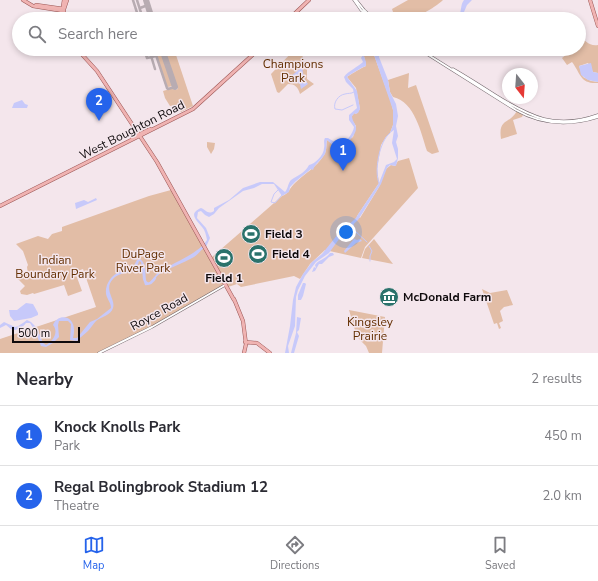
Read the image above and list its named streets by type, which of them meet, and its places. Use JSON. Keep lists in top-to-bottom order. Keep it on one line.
{"streets":{"main road":["West Boughton Road"],"street":["Royce Road"]},"parks":["Champions Park","DuPage River Park","Indian Boundary Park","Kingsley Prairie"],"places":{"sports":["Field 3","Field 4","Field 1"],"museum":["McDonald Farm"]},"scale_bar":"500 m","north":"bottom","page":{"search":"Search here","pins":["2","1"],"scale":"500 m","heading":["Nearby","2 results"],"list":[{"mark":"1","name":"Knock Knolls Park","note":"Park","value":"450 m"},{"mark":"2","name":"Regal Bolingbrook Stadium 12","note":"Theatre","value":"2.0 km"}],"nav":["Map","Directions","Saved"]}}
